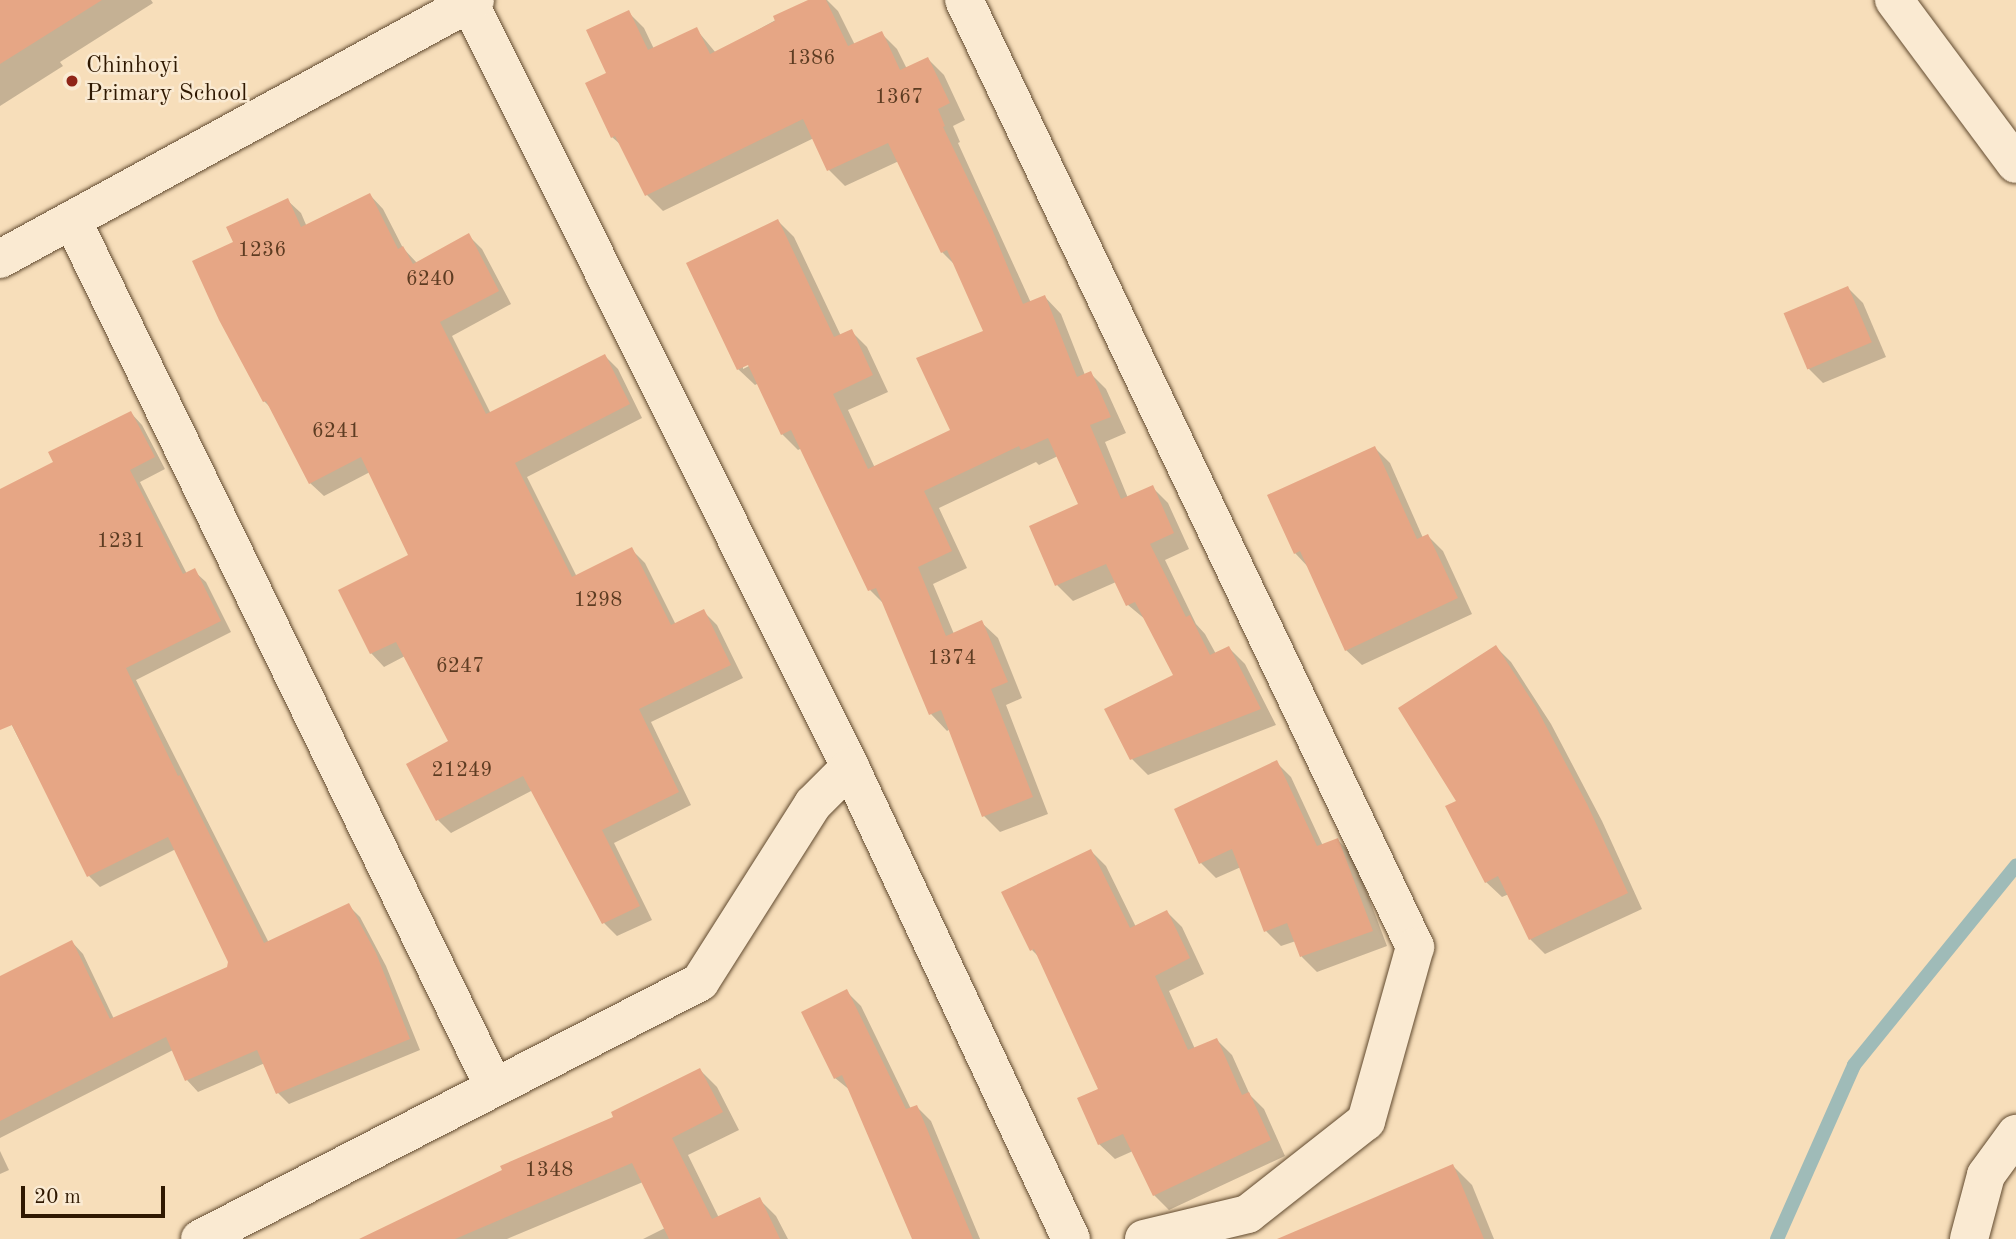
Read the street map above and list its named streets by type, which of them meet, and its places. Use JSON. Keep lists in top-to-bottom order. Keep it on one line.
{"places":["Chinhoyi Primary School"],"house_numbers":["1386","1367","1236","6240","6241","1231","1298","1374","6247","21249","1348"],"scale_bar":"20 m"}
